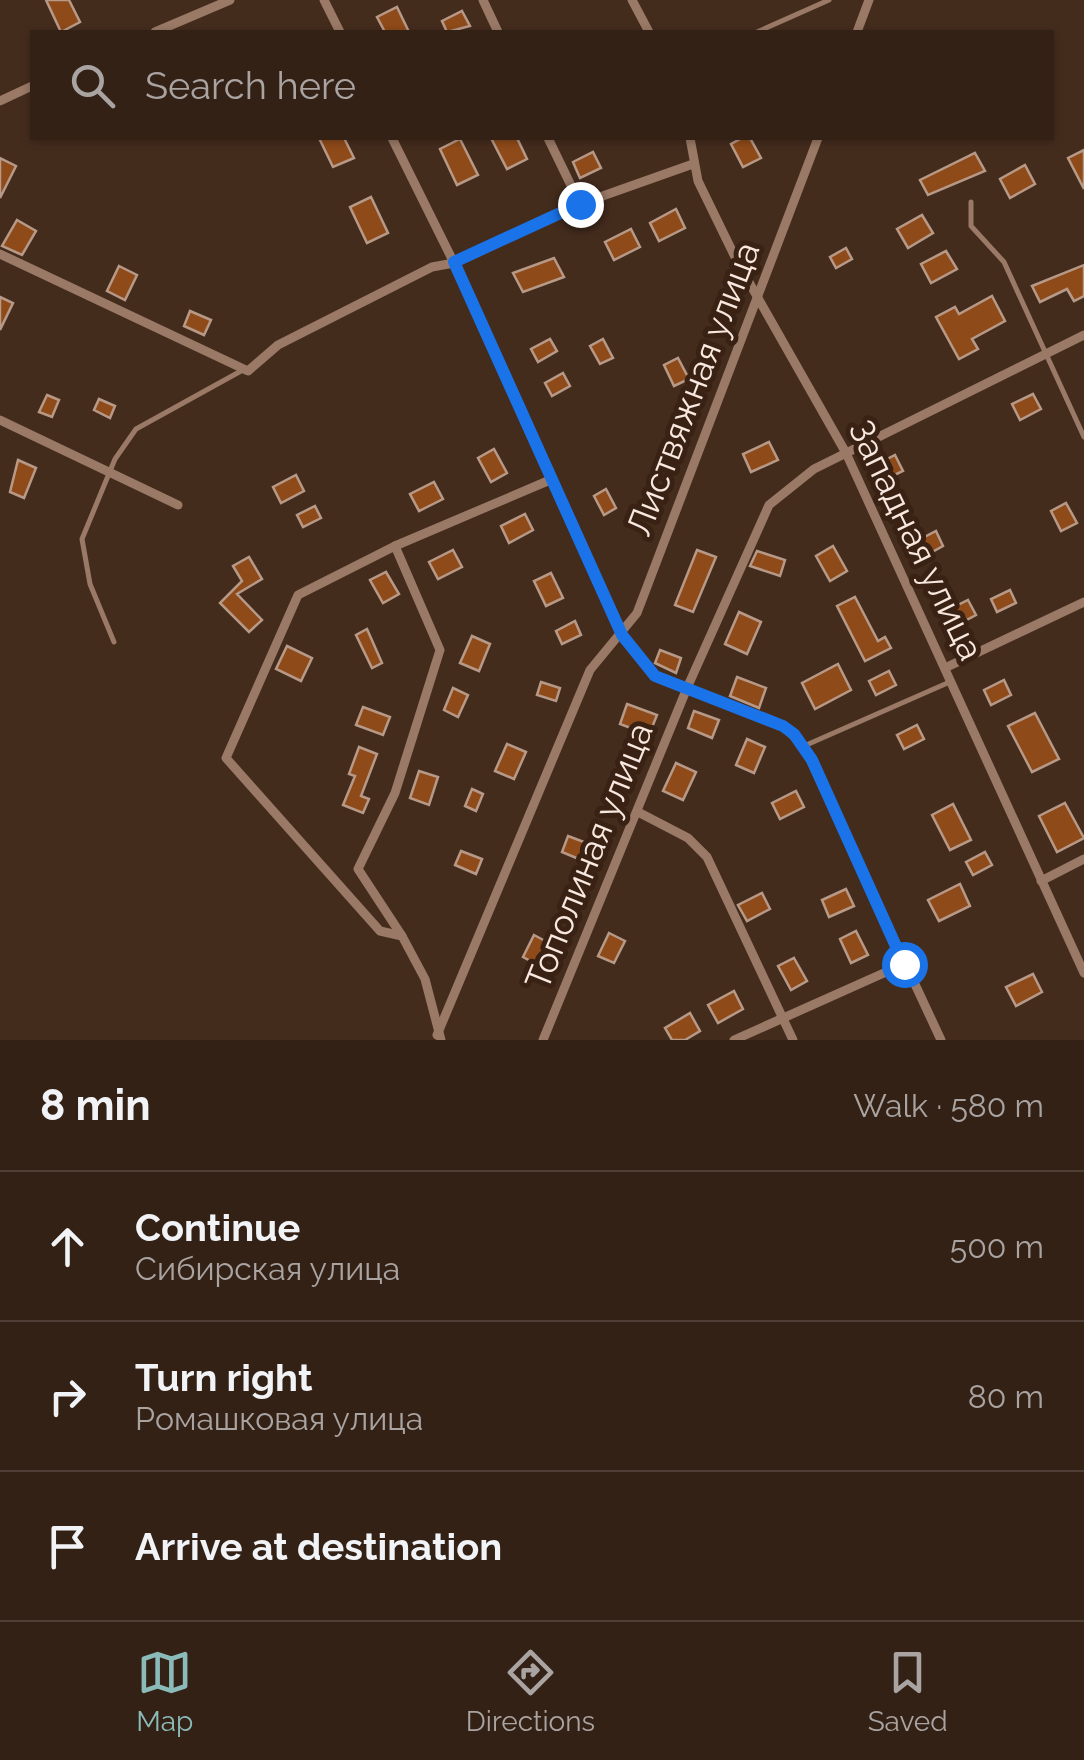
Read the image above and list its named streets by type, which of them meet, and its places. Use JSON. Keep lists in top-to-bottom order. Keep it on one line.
{"streets":{"street":["Листвяжная улица","Западная улица","Тополиная улица"]},"crossings":[["Листвяжная улица","Западная улица"],["Западная улица","Тополиная улица"]],"page":{"search":"Search here","heading":["8 min","Walk · 580 m"],"list":[["Continue","Сибирская улица","500 m"],["Turn right","Ромашковая улица","80 m"],"Arrive at destination"],"nav":["Map","Directions","Saved"]}}
